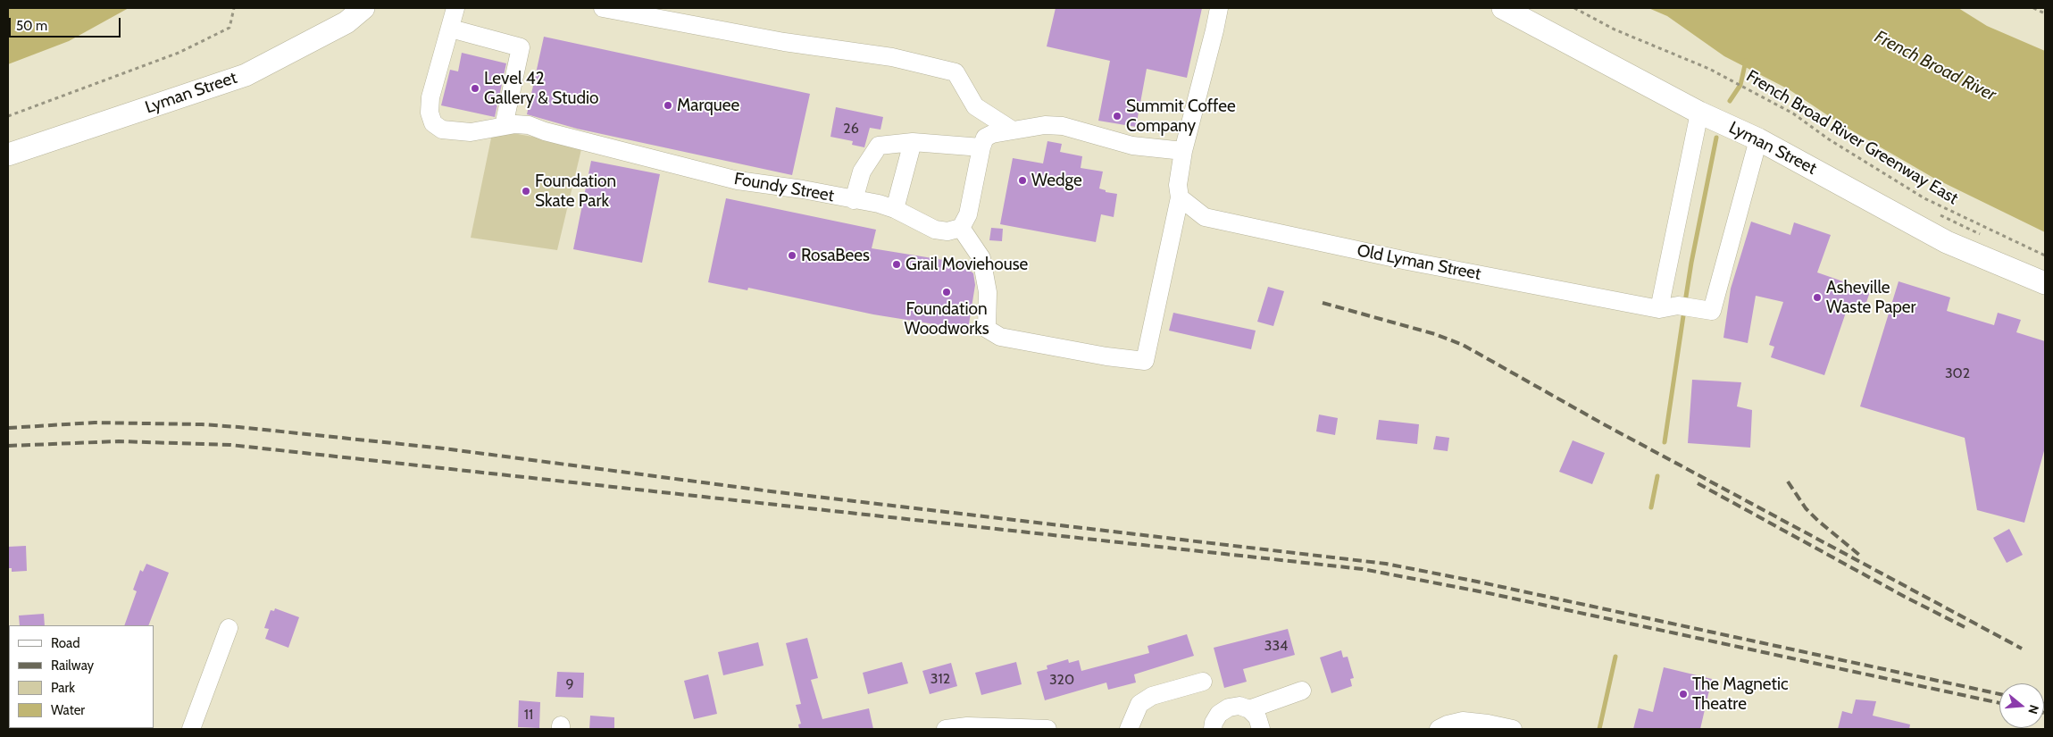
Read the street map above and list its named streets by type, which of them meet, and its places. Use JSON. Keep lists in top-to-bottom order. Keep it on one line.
{"streets":{"main road":["Lyman Street"],"street":["Foundy Street","Old Lyman Street"],"path":["French Broad River Greenway East"]},"water":["French Broad River"],"places":["Level 42 Gallery & Studio","Marquee","Summit Coffee Company","Wedge","Foundation Skate Park","RosaBees","Grail Moviehouse","Foundation Woodworks","Asheville Waste Paper","The Magnetic Theatre"],"house_numbers":["26","302","334","312","320","9","11"],"legend":["Road","Railway","Park","Water"],"scale_bar":"50 m","north":"right"}
